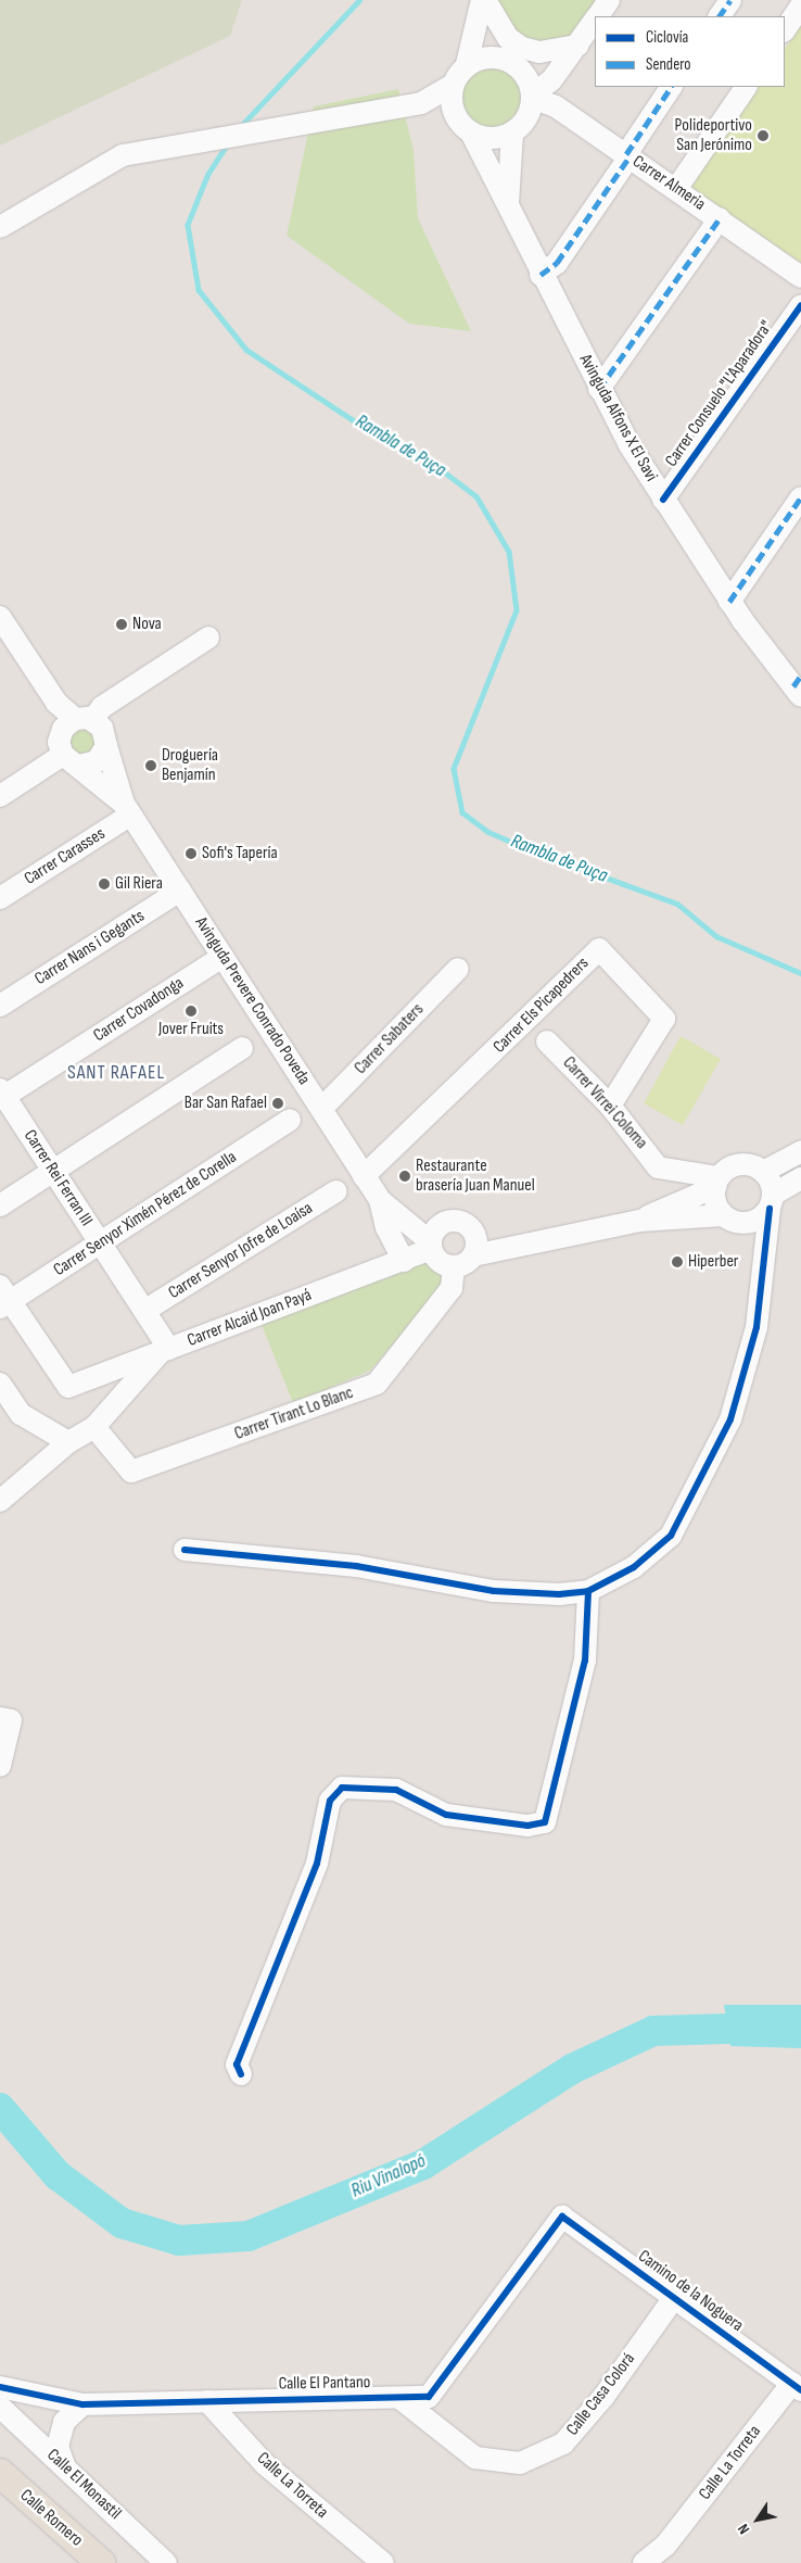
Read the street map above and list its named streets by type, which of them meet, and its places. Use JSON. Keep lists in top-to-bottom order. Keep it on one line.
{"streets":{"main road":["Calle Romero"],"street":["Carrer Almeria","Carrer Consuelo \"L'Aparadora\"","Avinguda Alfons X El Savi","Carrer Carasses","Carrer Nans i Gegants","Avinguda Prevere Conrado Poveda","Carrer Els Picapedrers","Carrer Covadonga","Carrer Sabaters","Carrer Virrei Coloma","Carrer Rei Ferran III","Carrer Senyor Ximén Pérez de Corella","Carrer Senyor Jofre de Loaísa","Carrer Alcaid Joan Payá","Carrer Tirant Lo Blanc","Camino de la Noguera","Calle El Pantano","Calle Casa Colorá","Calle La Torreta","Calle El Monastil"]},"crossings":[["Carrer Almeria","Avinguda Alfons X El Savi"],["Carrer Consuelo \"L'Aparadora\"","Avinguda Alfons X El Savi"],["Carrer Carasses","Avinguda Prevere Conrado Poveda"],["Carrer Nans i Gegants","Avinguda Prevere Conrado Poveda"],["Avinguda Prevere Conrado Poveda","Carrer Els Picapedrers"],["Avinguda Prevere Conrado Poveda","Carrer Covadonga"],["Avinguda Prevere Conrado Poveda","Carrer Sabaters"],["Avinguda Prevere Conrado Poveda","Carrer Alcaid Joan Payá"],["Carrer Els Picapedrers","Carrer Virrei Coloma"],["Carrer Covadonga","Carrer Rei Ferran III"],["Carrer Rei Ferran III","Carrer Senyor Ximén Pérez de Corella"],["Carrer Rei Ferran III","Carrer Senyor Jofre de Loaísa"],["Carrer Rei Ferran III","Carrer Alcaid Joan Payá"],["Carrer Senyor Ximén Pérez de Corella","Carrer Alcaid Joan Payá"],["Camino de la Noguera","Calle El Pantano"],["Camino de la Noguera","Calle Casa Colorá"],["Camino de la Noguera","Calle La Torreta"],["Calle El Pantano","Calle Casa Colorá"],["Calle El Pantano","Calle La Torreta"]],"districts":["SANT RAFAEL"],"water":["Rambla de Puça","Riu Vinalopó"],"places":["Polideportivo San Jerónimo","Nova","Droguería Benjamín","Sofi's Tapería","Gil Riera","Jover Fruits","Bar San Rafael","Restaurante brasería Juan Manuel","Hiperber"],"legend":["Ciclovía","Sendero"],"north":"bottom left"}
